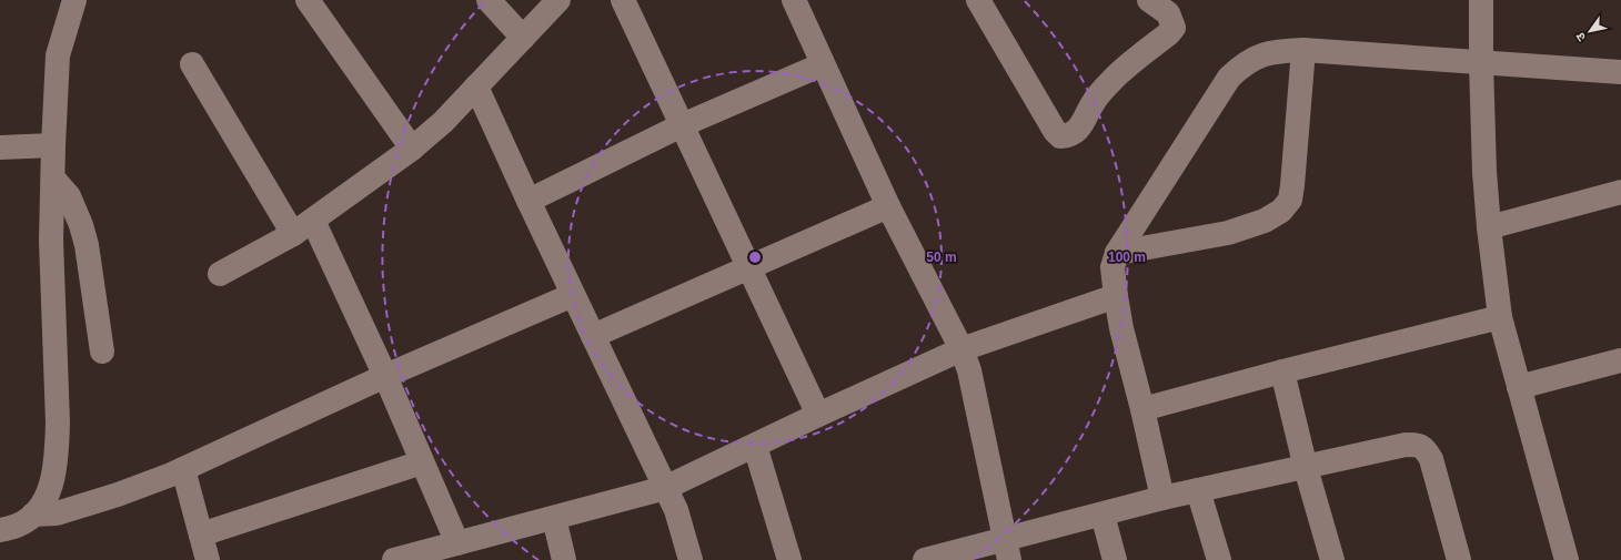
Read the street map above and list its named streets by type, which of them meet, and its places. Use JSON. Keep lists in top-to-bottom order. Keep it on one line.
{"north":"bottom left","rings":["50 m","100 m"]}
